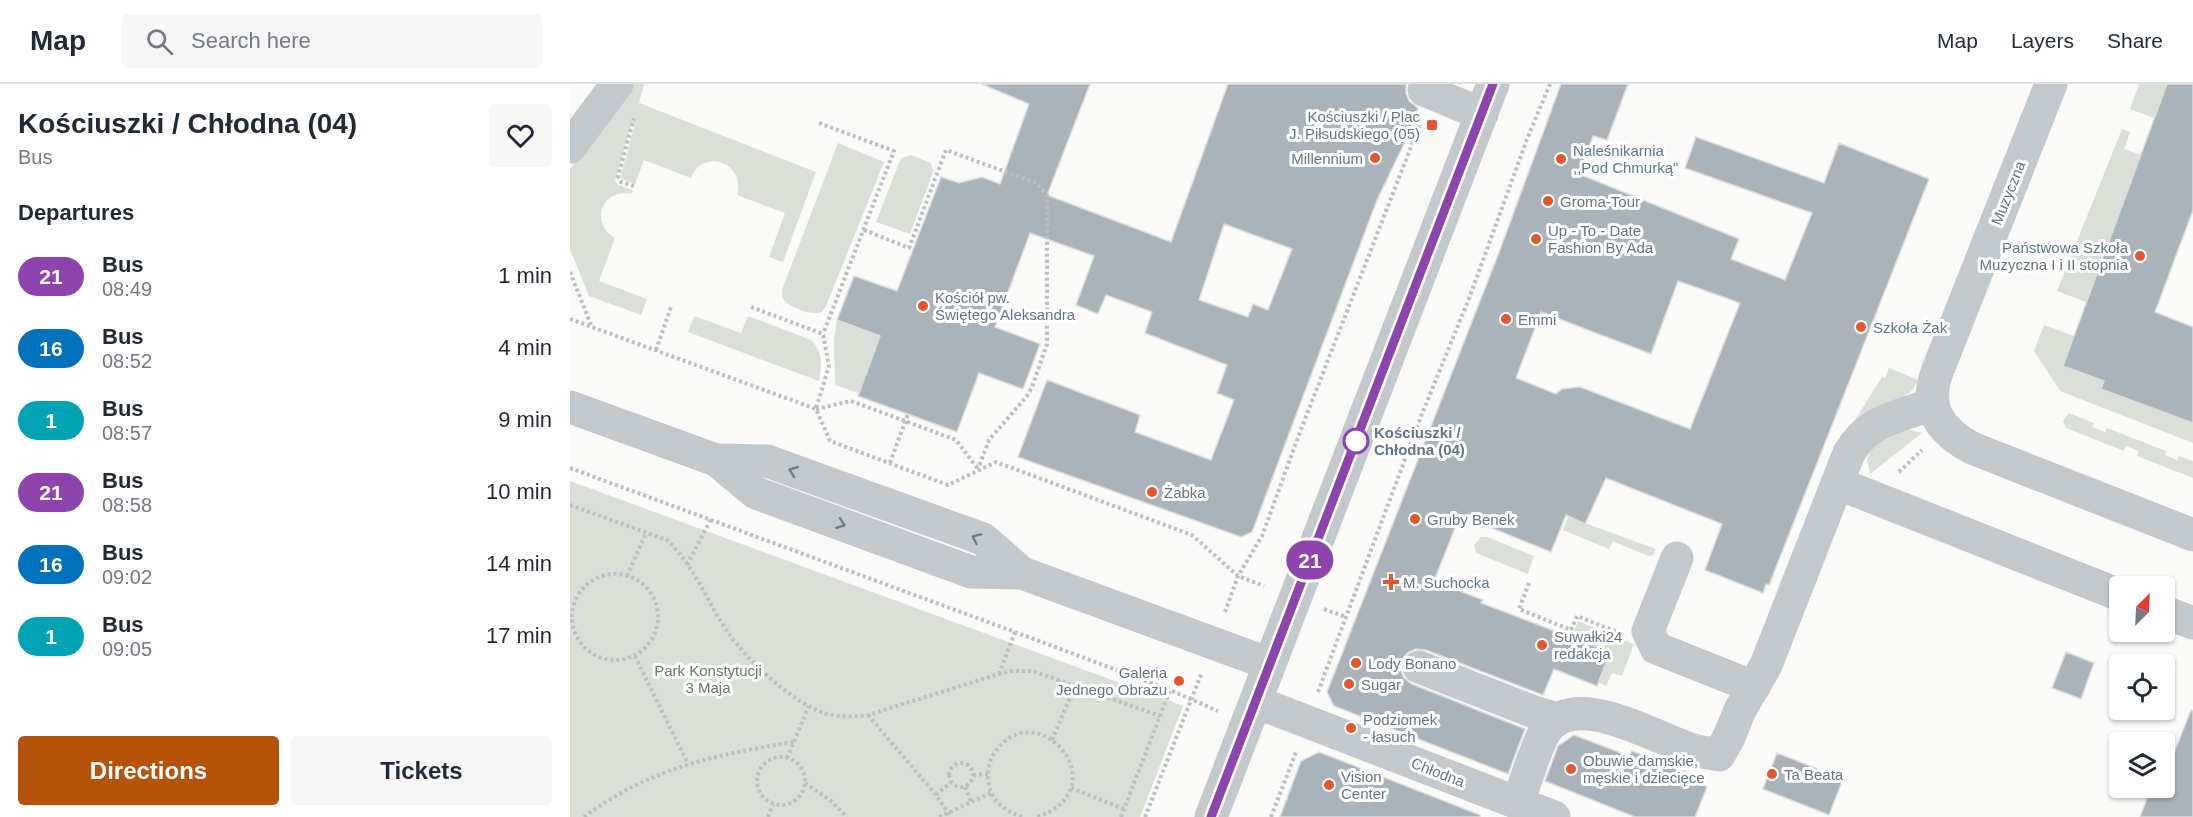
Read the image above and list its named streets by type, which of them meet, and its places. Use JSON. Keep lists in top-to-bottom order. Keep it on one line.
{"streets":{"street":["Muzyczna","Chłodna"]},"parks":["Park Konstytucji 3 Maja"],"places":{"transit":["Kościuszki / Plac J. Piłsudskiego (05)"],"other":["Millennium","Naleśnikarnia ,,Pod Chmurką\"","Groma-Tour","Up - To - Date Fashion By Ada","Państwowa Szkoła Muzyczna I i II stopnia","Kościół pw. Świętego Aleksandra","Emmi","Szkoła Żak","Kościuszki / Chłodna (04)","Żabka","Gruby Benek","Suwałki24 redakcja","Lody Bonano","Galeria Jednego Obrazu","Sugar","Podziomek - łasuch","Obuwie damskie, męskie i dziecięce","Ta Beata","Vision Center"],"health":["M. Suchocka"]},"lines":["bus line 21"],"north":"top right","page":{"header":"Map","search":"Search here","nav":["Map","Layers","Share"],"heading":[["Kościuszki / Chłodna (04)","Bus"],"Departures"],"on_map":"21","list":[{"mark":"21","name":"Bus","note":"08:49","value":"1 min"},{"mark":"16","name":"Bus","note":"08:52","value":"4 min"},{"mark":"1","name":"Bus","note":"08:57","value":"9 min"},{"mark":"21","name":"Bus","note":"08:58","value":"10 min"},{"mark":"16","name":"Bus","note":"09:02","value":"14 min"},{"mark":"1","name":"Bus","note":"09:05","value":"17 min"}],"buttons":["Directions","Tickets"]}}
